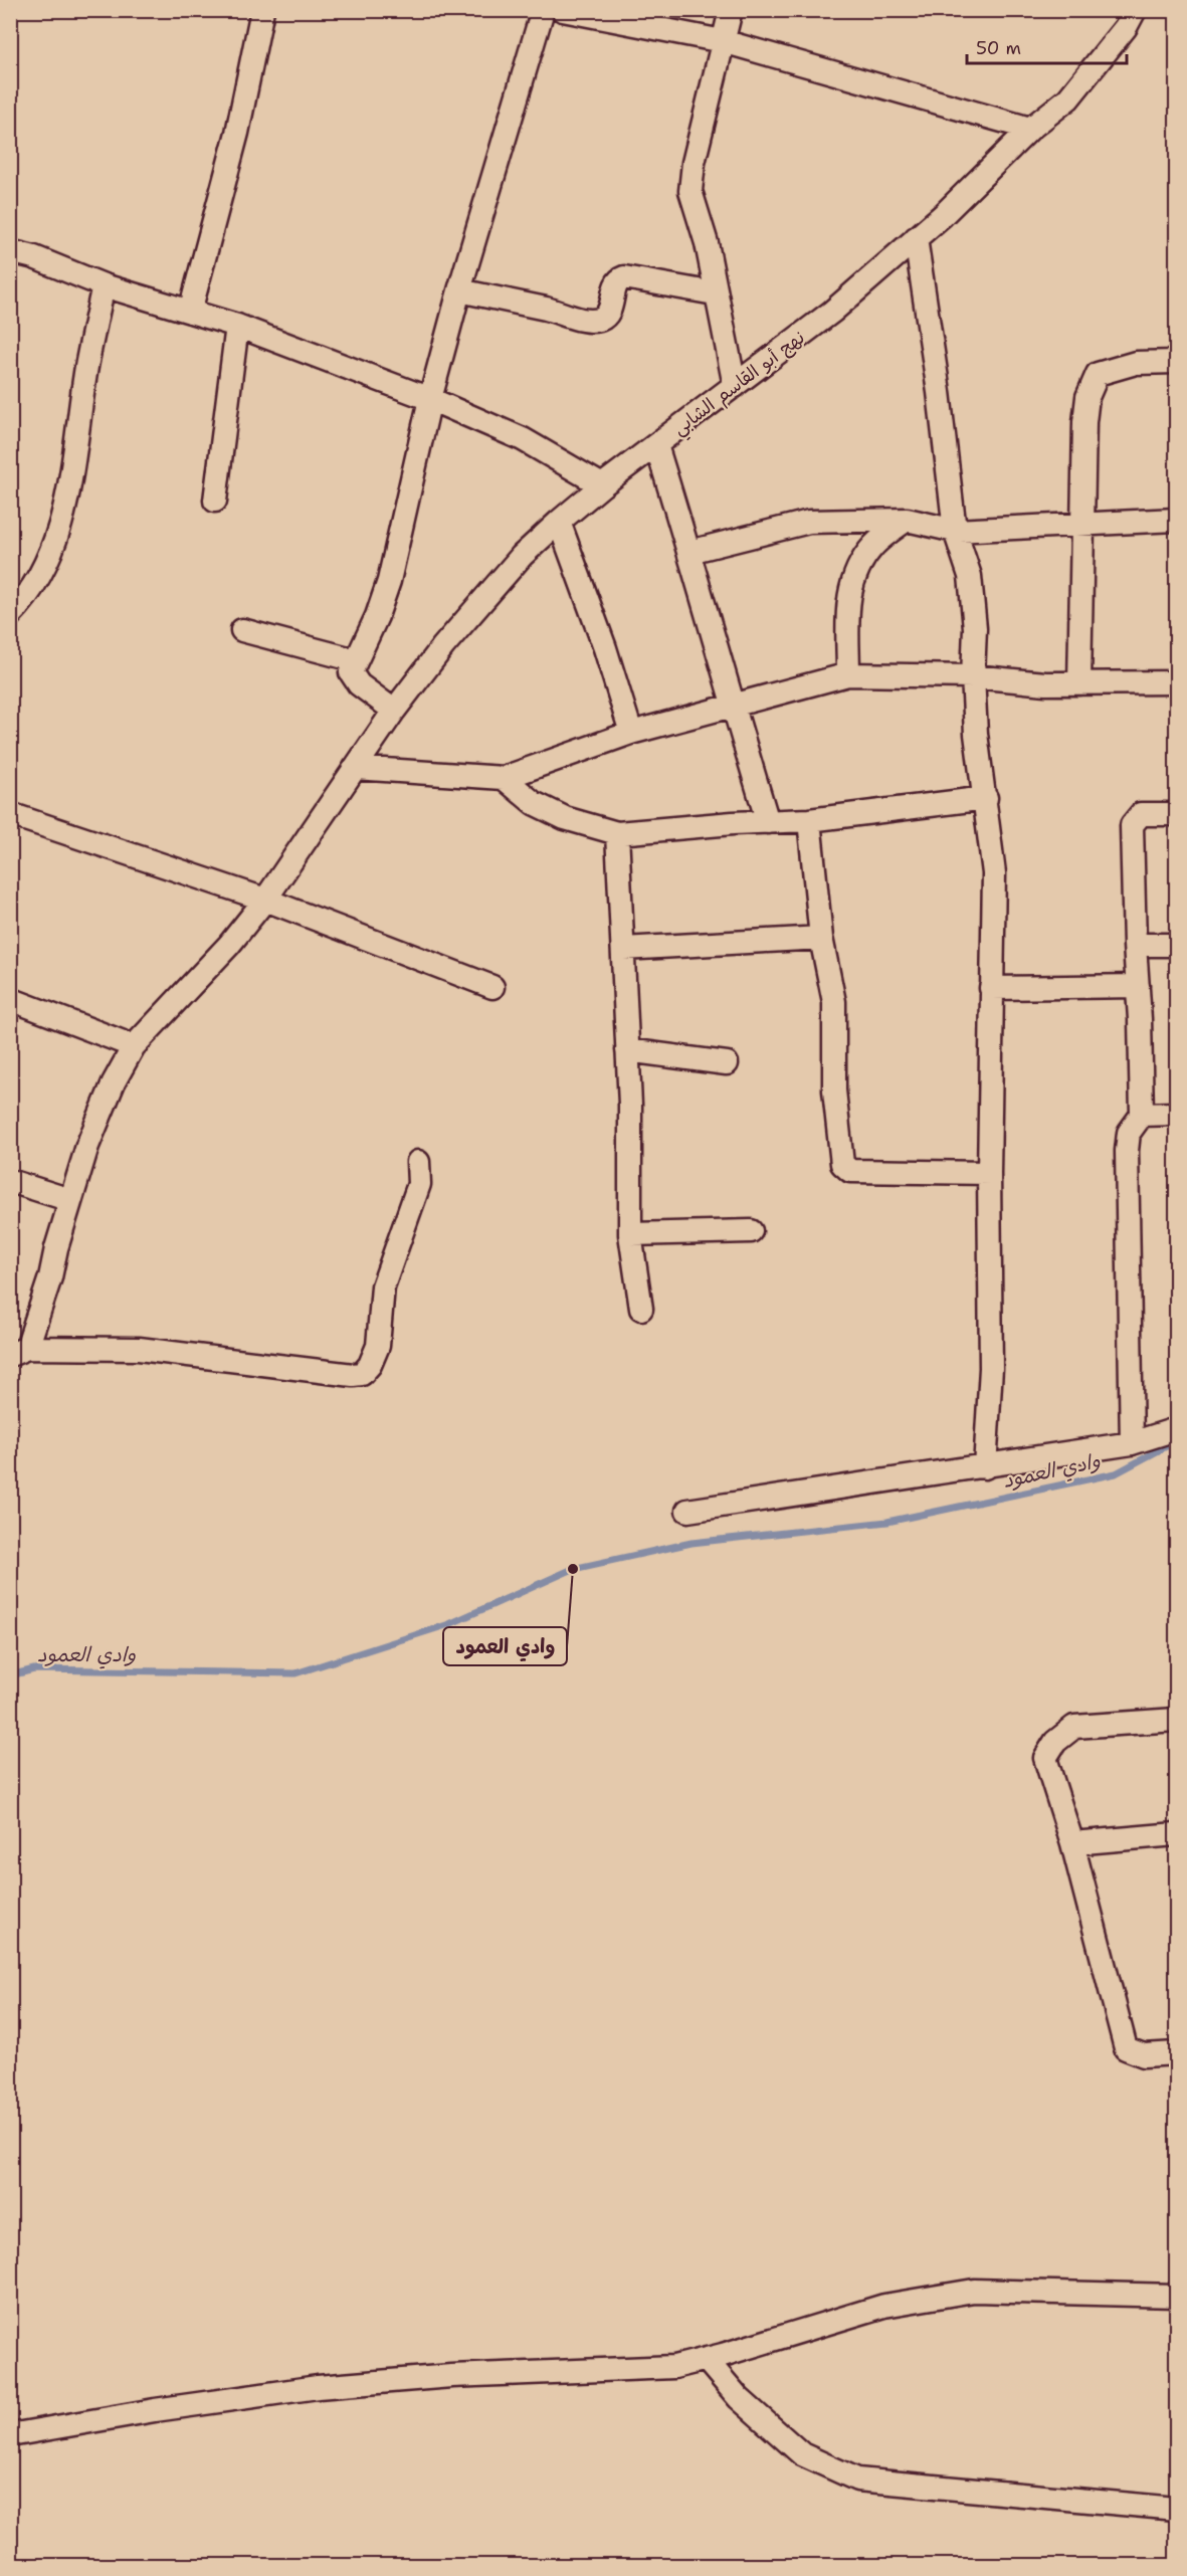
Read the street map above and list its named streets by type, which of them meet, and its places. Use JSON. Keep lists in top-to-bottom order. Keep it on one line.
{"streets":{"street":["نهج أبو القاسم الشابي"]},"water":["وادي العمود"],"places":["وادي العمود"],"scale_bar":"50 m"}
